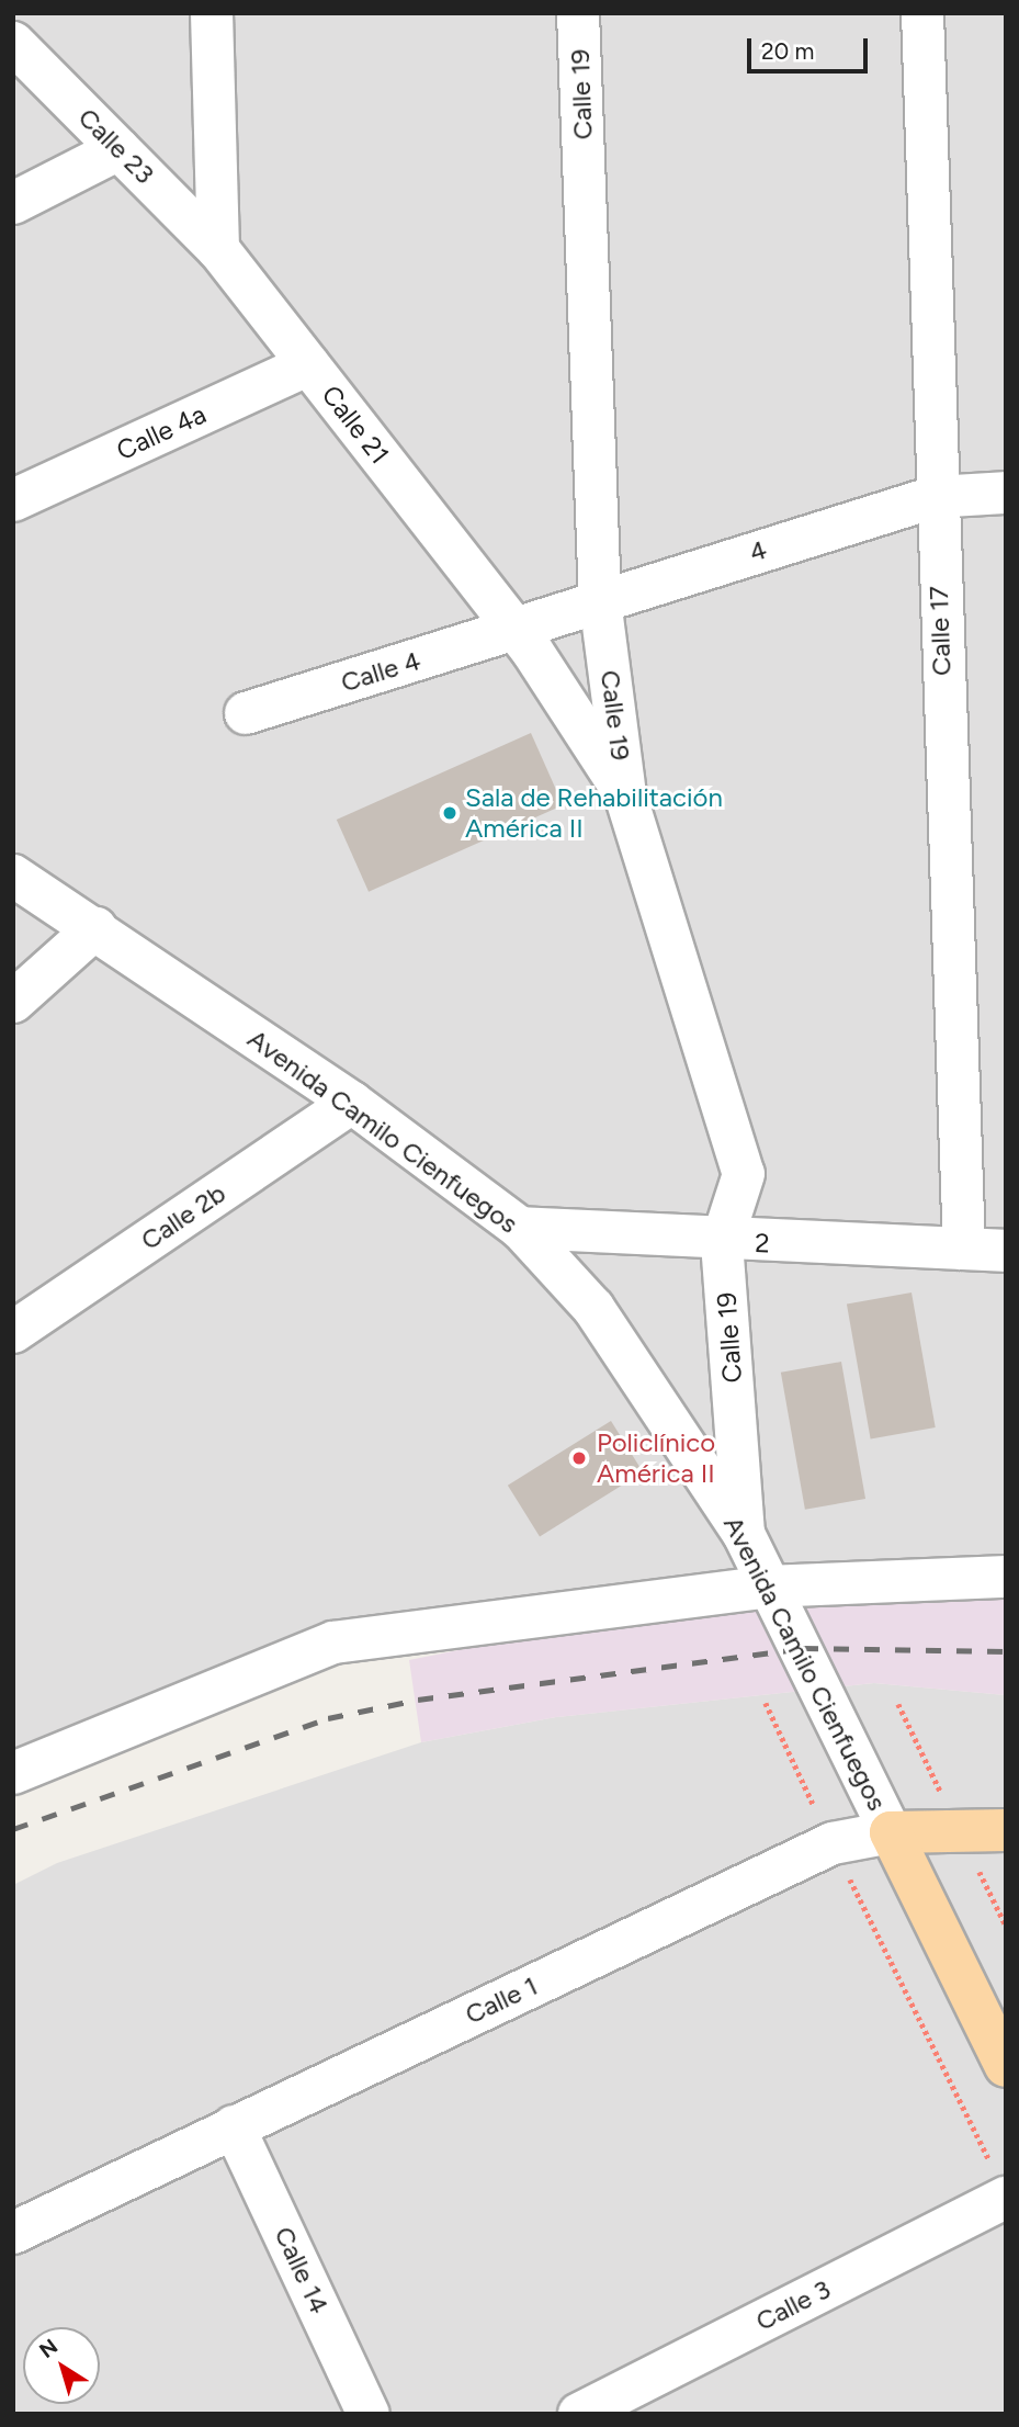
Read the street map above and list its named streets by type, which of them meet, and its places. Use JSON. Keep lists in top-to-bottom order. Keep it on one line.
{"streets":{"main road":["Avenida Camilo Cienfuegos","Calle 1"],"street":["Calle 19","Calle 23","Calle 21","Calle 4a","4","Calle 17","Calle 4","Calle 2b","2","Calle 14","Calle 3"]},"crossings":[["Calle 19","Calle 21"],["Calle 19","4"],["Calle 19","Avenida Camilo Cienfuegos"],["Calle 19","2"],["Calle 23","Calle 21"],["Calle 21","Calle 4a"],["Calle 21","4"],["Calle 21","Calle 4"],["4","Calle 17"],["4","Calle 4"],["Calle 17","2"],["Avenida Camilo Cienfuegos","Calle 2b"],["Avenida Camilo Cienfuegos","2"],["Avenida Camilo Cienfuegos","Calle 1"],["Calle 1","Calle 14"]],"places":["Sala de Rehabilitación América II","Policlínico América II"],"scale_bar":"20 m","north":"top left"}
